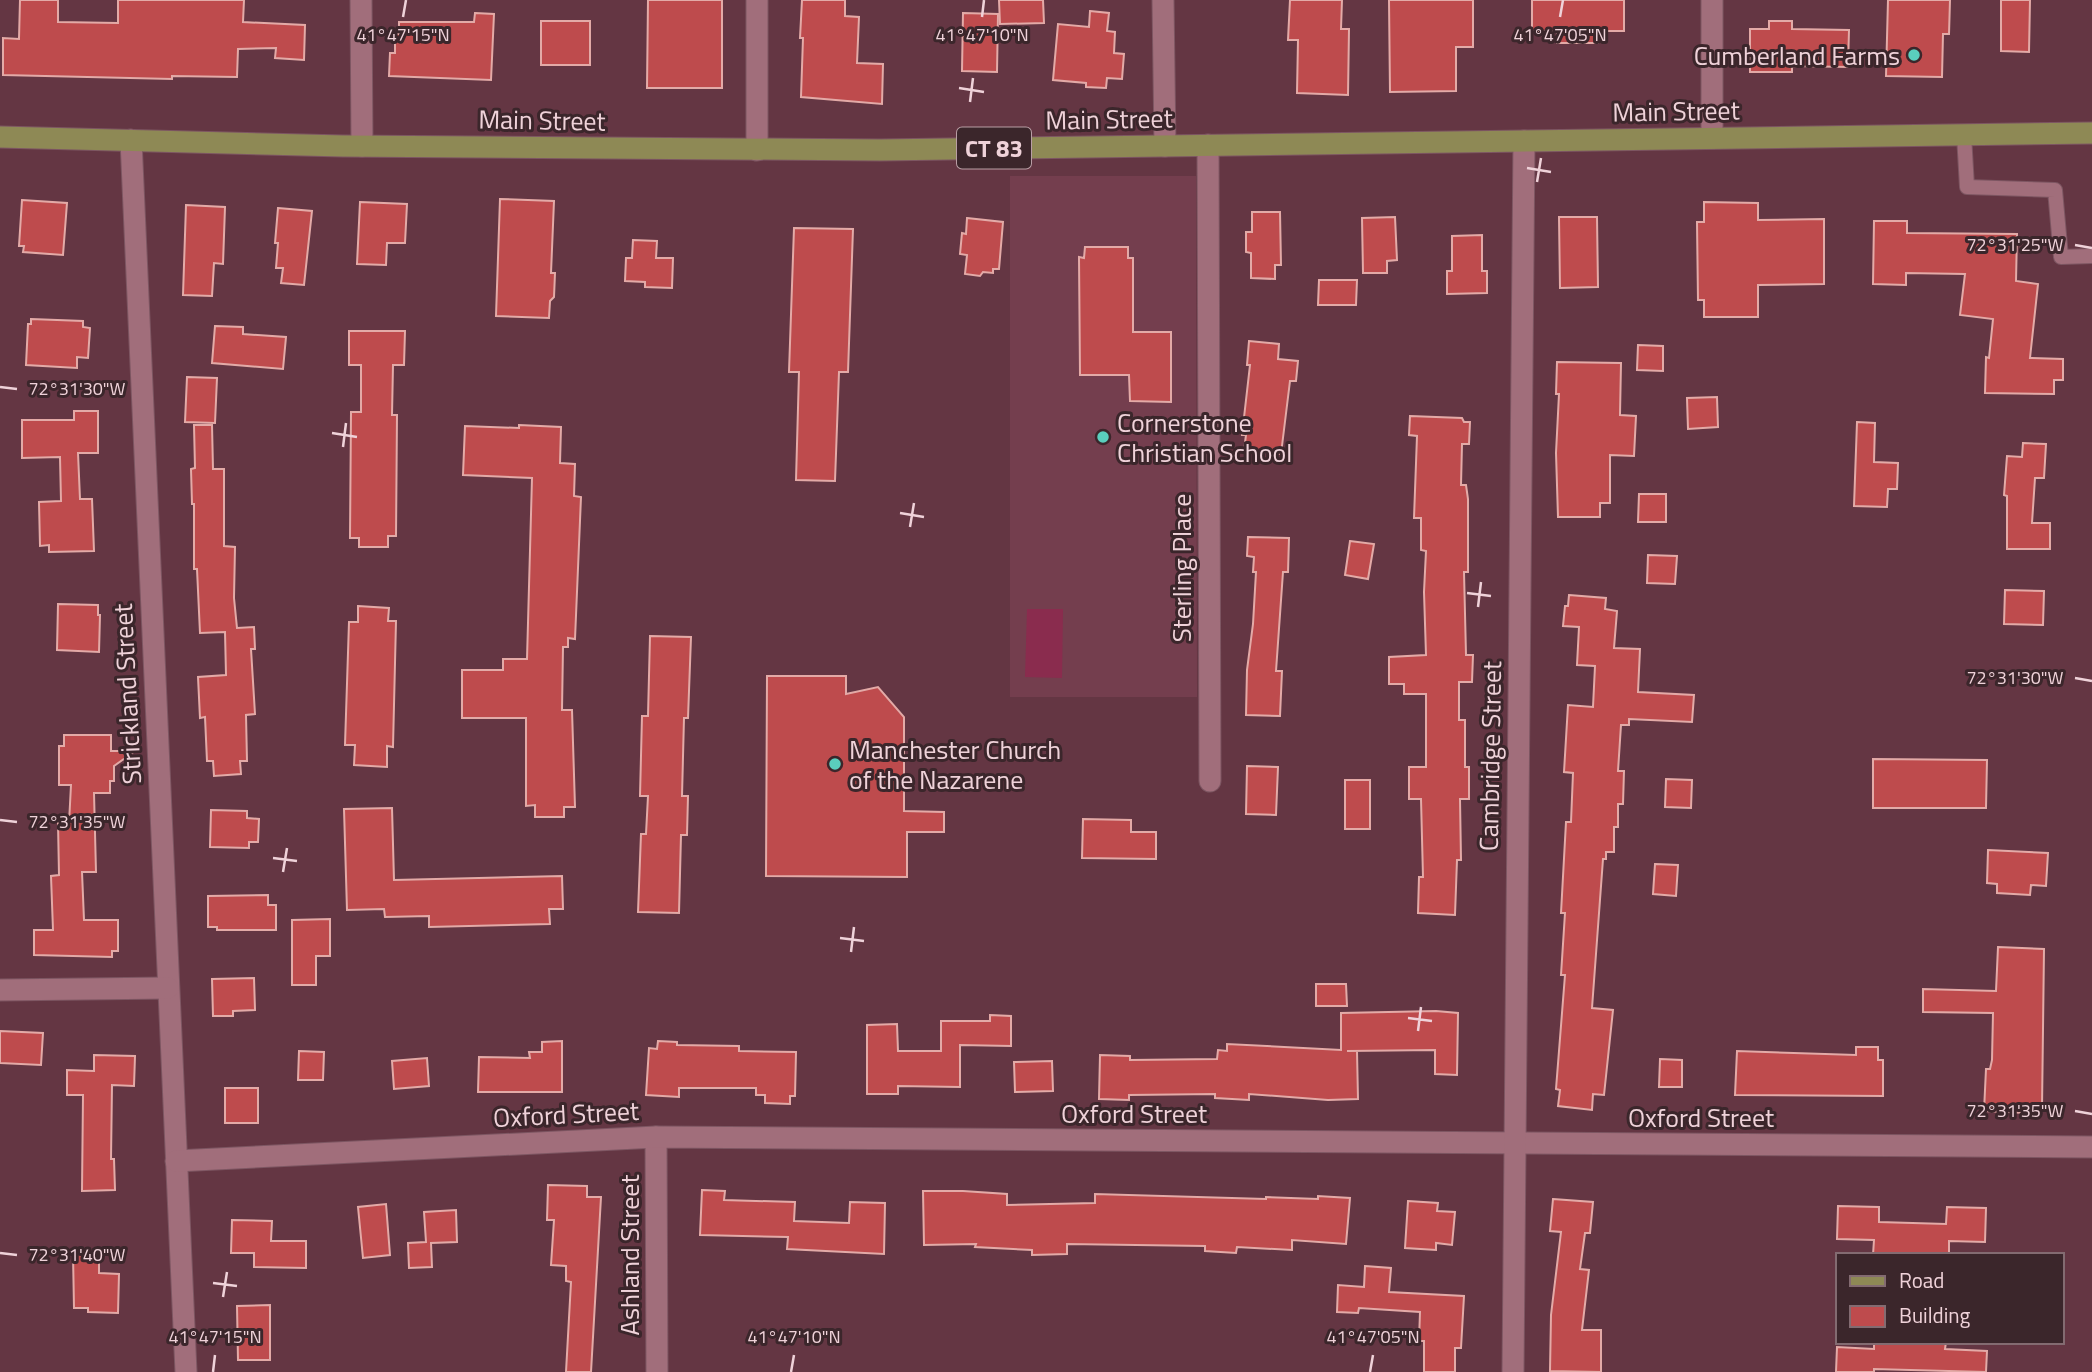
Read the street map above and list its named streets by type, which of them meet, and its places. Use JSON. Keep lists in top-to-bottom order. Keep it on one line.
{"streets":{"main road":["Main Street","CT 83"],"street":["Sterling Place","Strickland Street","Cambridge Street","Oxford Street","Ashland Street"]},"crossings":[["Main Street","Sterling Place"],["Main Street","Strickland Street"],["Main Street","Cambridge Street"],["Strickland Street","Oxford Street"],["Cambridge Street","Oxford Street"],["Oxford Street","Ashland Street"]],"places":["Cumberland Farms","Cornerstone Christian School","Manchester Church of the Nazarene"],"legend":["Road","Building"],"coordinates":["41°47'15\"N","41°47'10\"N","41°47'05\"N","72°31'25\"W","72°31'30\"W","72°31'35\"W","72°31'40\"W"]}
